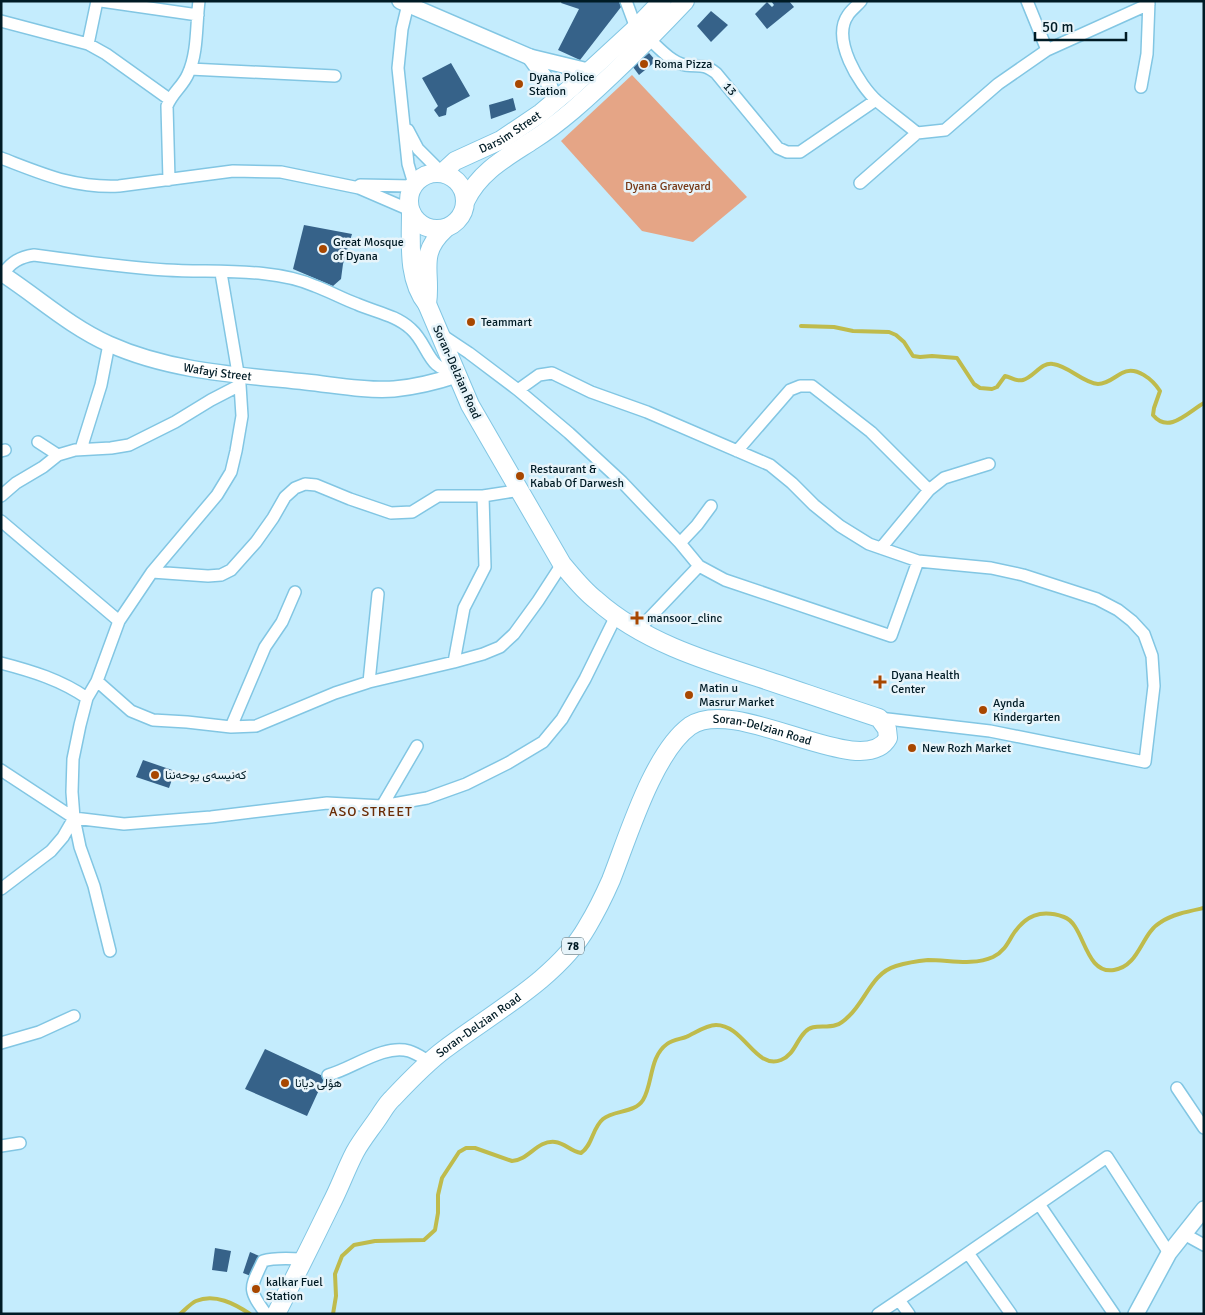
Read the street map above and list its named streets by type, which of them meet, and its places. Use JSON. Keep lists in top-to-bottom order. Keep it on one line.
{"streets":{"main road":["Darsim Street","Soran-Delzian Road","78"],"street":["13","Wafayi Street"]},"crossings":[["13","Darsim Street"],["Darsim Street","Soran-Delzian Road"],["Wafayi Street","Soran-Delzian Road"]],"districts":["ASO STREET"],"parks":["Dyana Graveyard"],"places":{"other":["Roma Pizza","Dyana Police Station","Great Mosque of Dyana","Teammart","Restaurant & Kabab Of Darwesh","Matin u Masrur Market","Aynda Kindergarten","New Rozh Market","کەنیسەی یوحەننا","هؤلى ديانا","kalkar Fuel Station"],"health":["mansoor_clinc","Dyana Health Center"]},"scale_bar":"50 m"}
